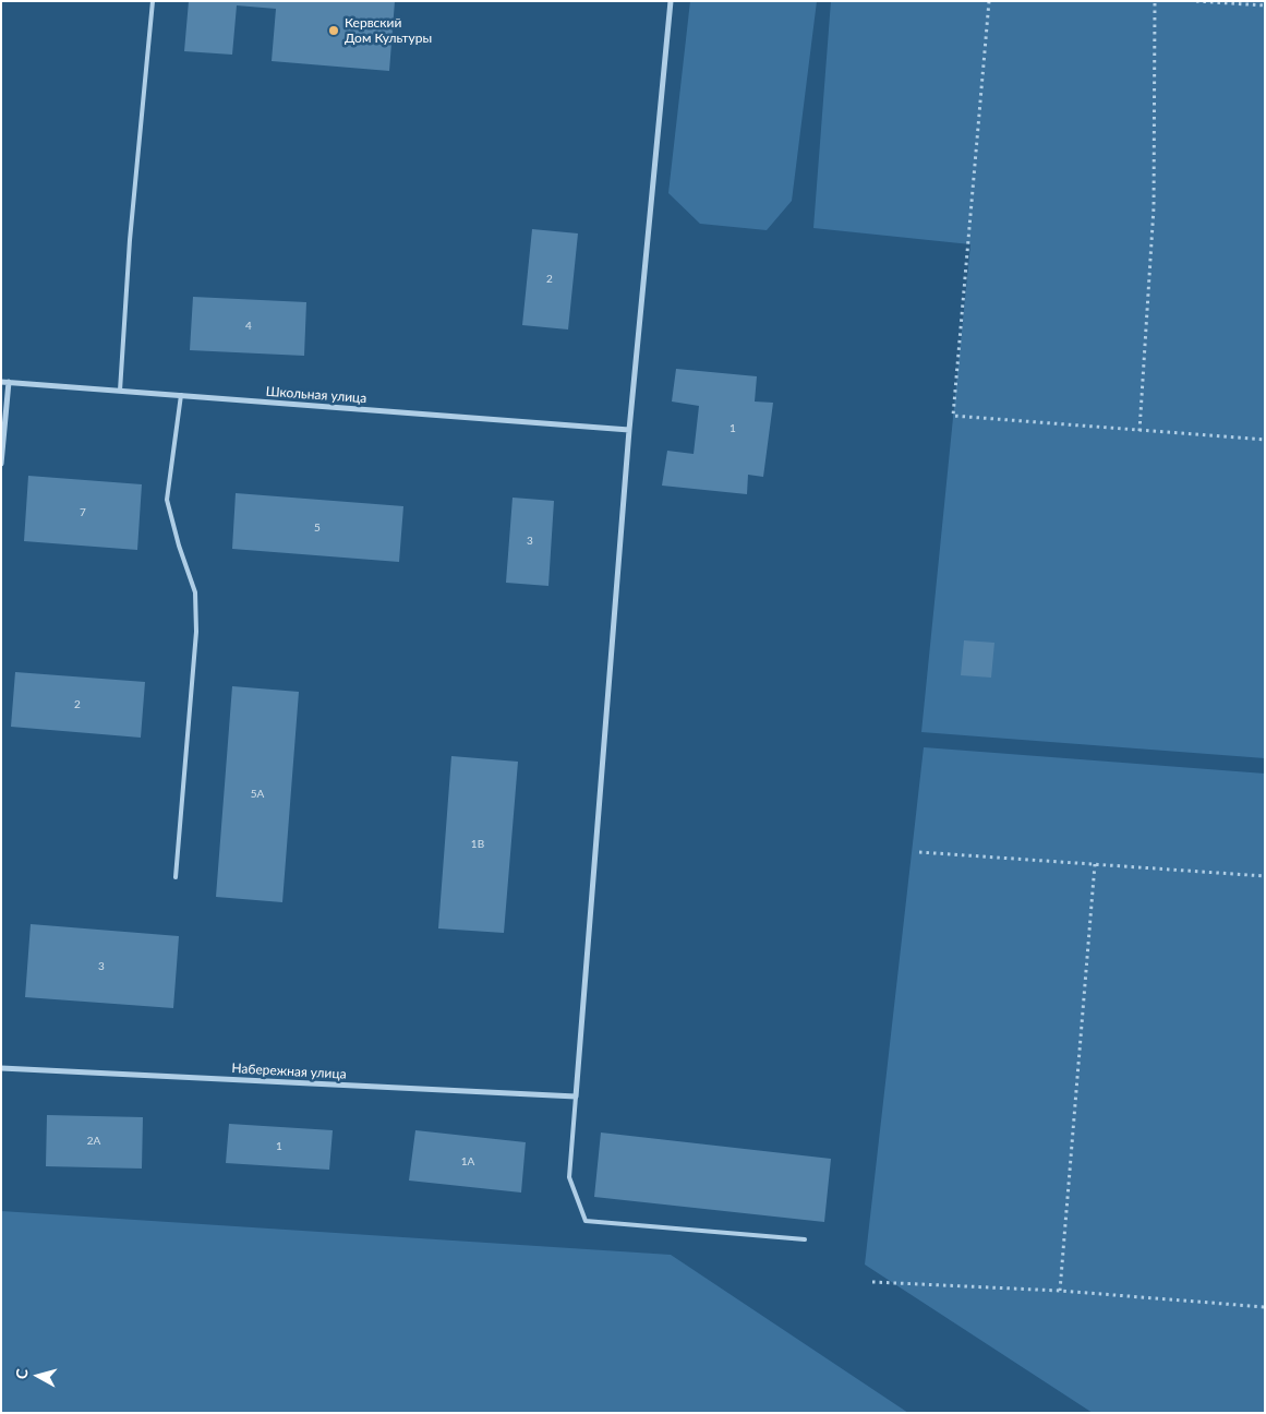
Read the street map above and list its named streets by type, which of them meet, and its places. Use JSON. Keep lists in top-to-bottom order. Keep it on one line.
{"streets":{"street":["Школьная улица","Набережная улица"]},"places":["Кервский Дом Культуры"],"house_numbers":["2","4","1","7","5","3","2","5А","1В","3","2А","1","1А"],"north":"left"}
